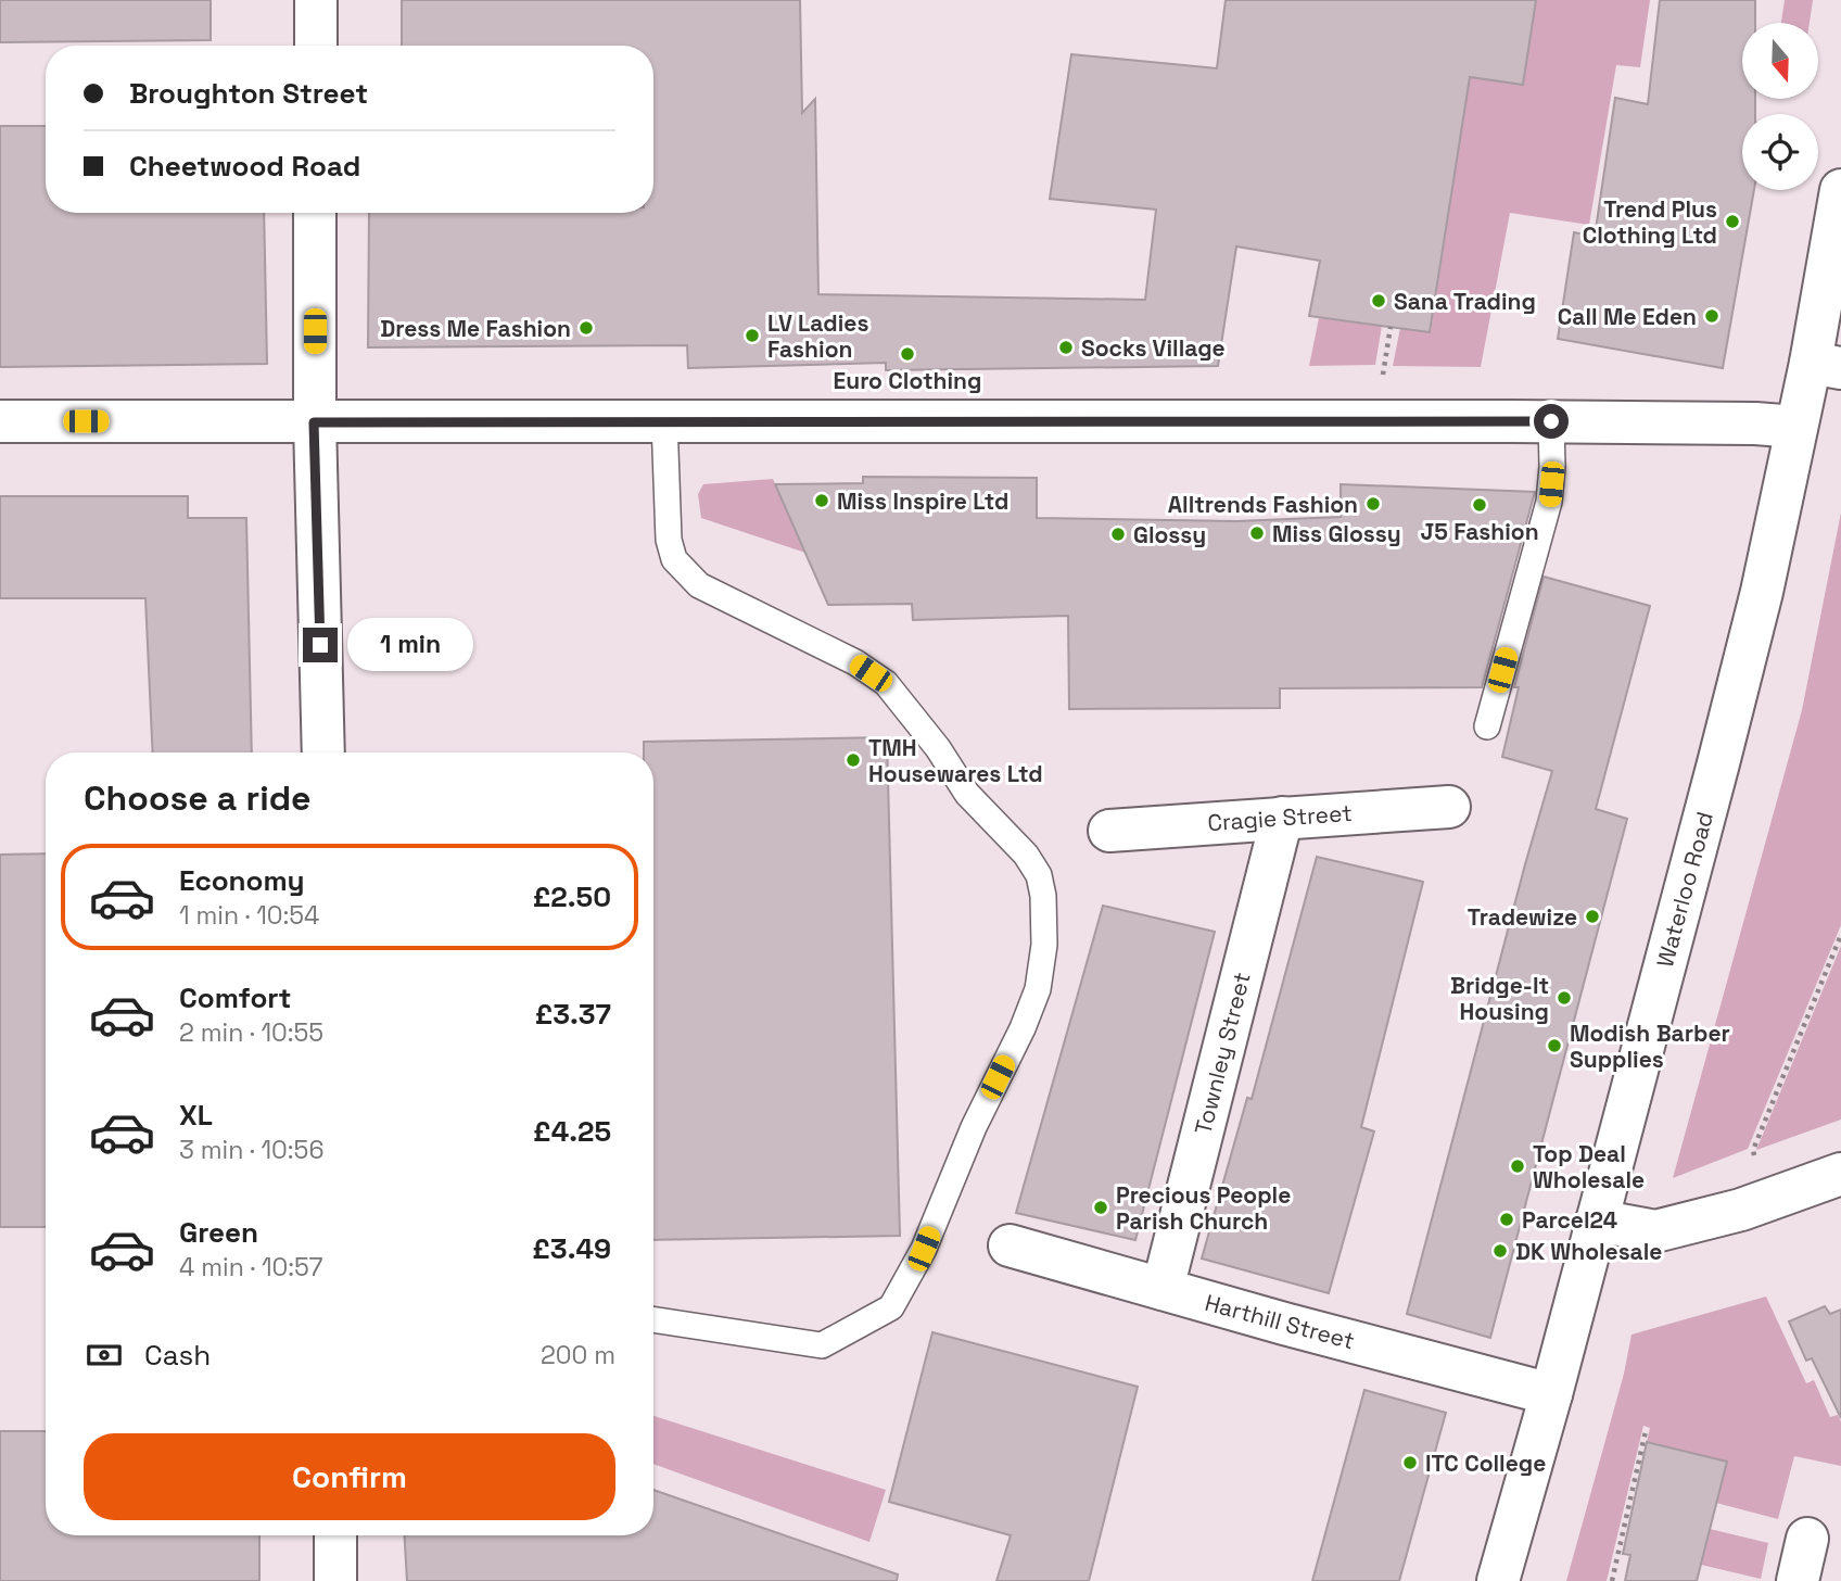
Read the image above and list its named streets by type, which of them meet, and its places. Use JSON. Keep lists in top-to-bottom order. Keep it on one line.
{"streets":{"street":["Cragie Street","Waterloo Road","Townley Street","Harthill Street"]},"crossings":[["Cragie Street","Townley Street"],["Waterloo Road","Harthill Street"],["Townley Street","Harthill Street"]],"places":["Trend Plus Clothing Ltd","Sana Trading","Call Me Eden","Dress Me Fashion","LV Ladies Fashion","Socks Village","Euro Clothing","Miss Inspire Ltd","Alltrends Fashion","J5 Fashion","Miss Glossy","Glossy","TMH Housewares Ltd","Tradewize","Bridge-It Housing","Modish Barber Supplies","Top Deal Wholesale","Precious People Parish Church","Parcel24","DK Wholesale","ITC College"],"north":"bottom","page":{"banner":["Broughton Street","Cheetwood Road"],"bubble":"1 min","heading":"Choose a ride","list":[{"name":"Economy","note":"1 min · 10:54","value":"£2.50"},{"name":"Comfort","note":"2 min · 10:55","value":"£3.37"},{"name":"XL","note":"3 min · 10:56","value":"£4.25"},{"name":"Green","note":"4 min · 10:57","value":"£3.49"}],"pay":["Cash","200 m"],"buttons":"Confirm"}}
